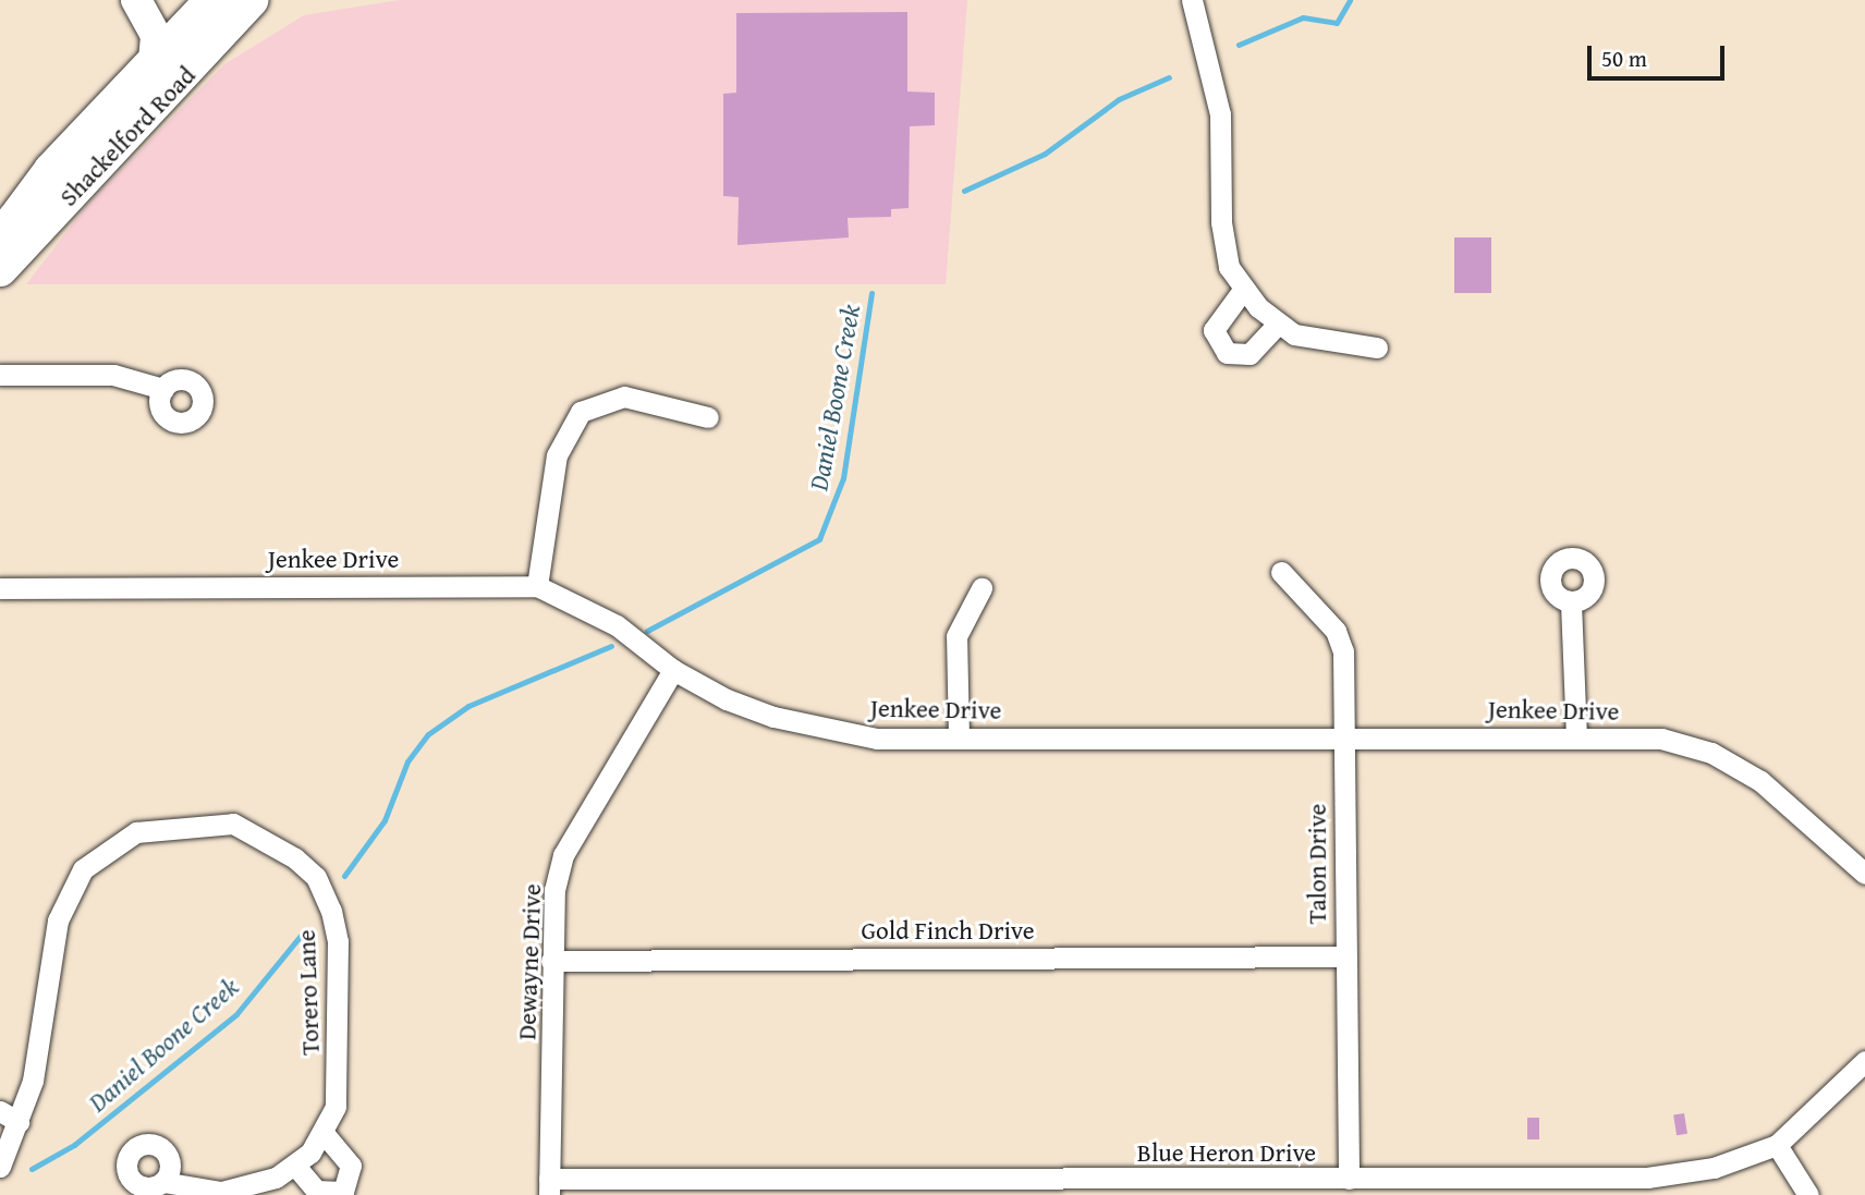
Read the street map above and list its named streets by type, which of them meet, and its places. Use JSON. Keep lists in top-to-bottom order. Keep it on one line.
{"streets":{"main road":["Shackelford Road"],"street":["Jenkee Drive","Talon Drive","Gold Finch Drive","Dewayne Drive","Torero Lane","Blue Heron Drive"]},"crossings":[["Jenkee Drive","Talon Drive"],["Jenkee Drive","Dewayne Drive"],["Talon Drive","Gold Finch Drive"],["Talon Drive","Blue Heron Drive"],["Gold Finch Drive","Dewayne Drive"],["Dewayne Drive","Blue Heron Drive"]],"water":["Daniel Boone Creek"],"scale_bar":"50 m"}
